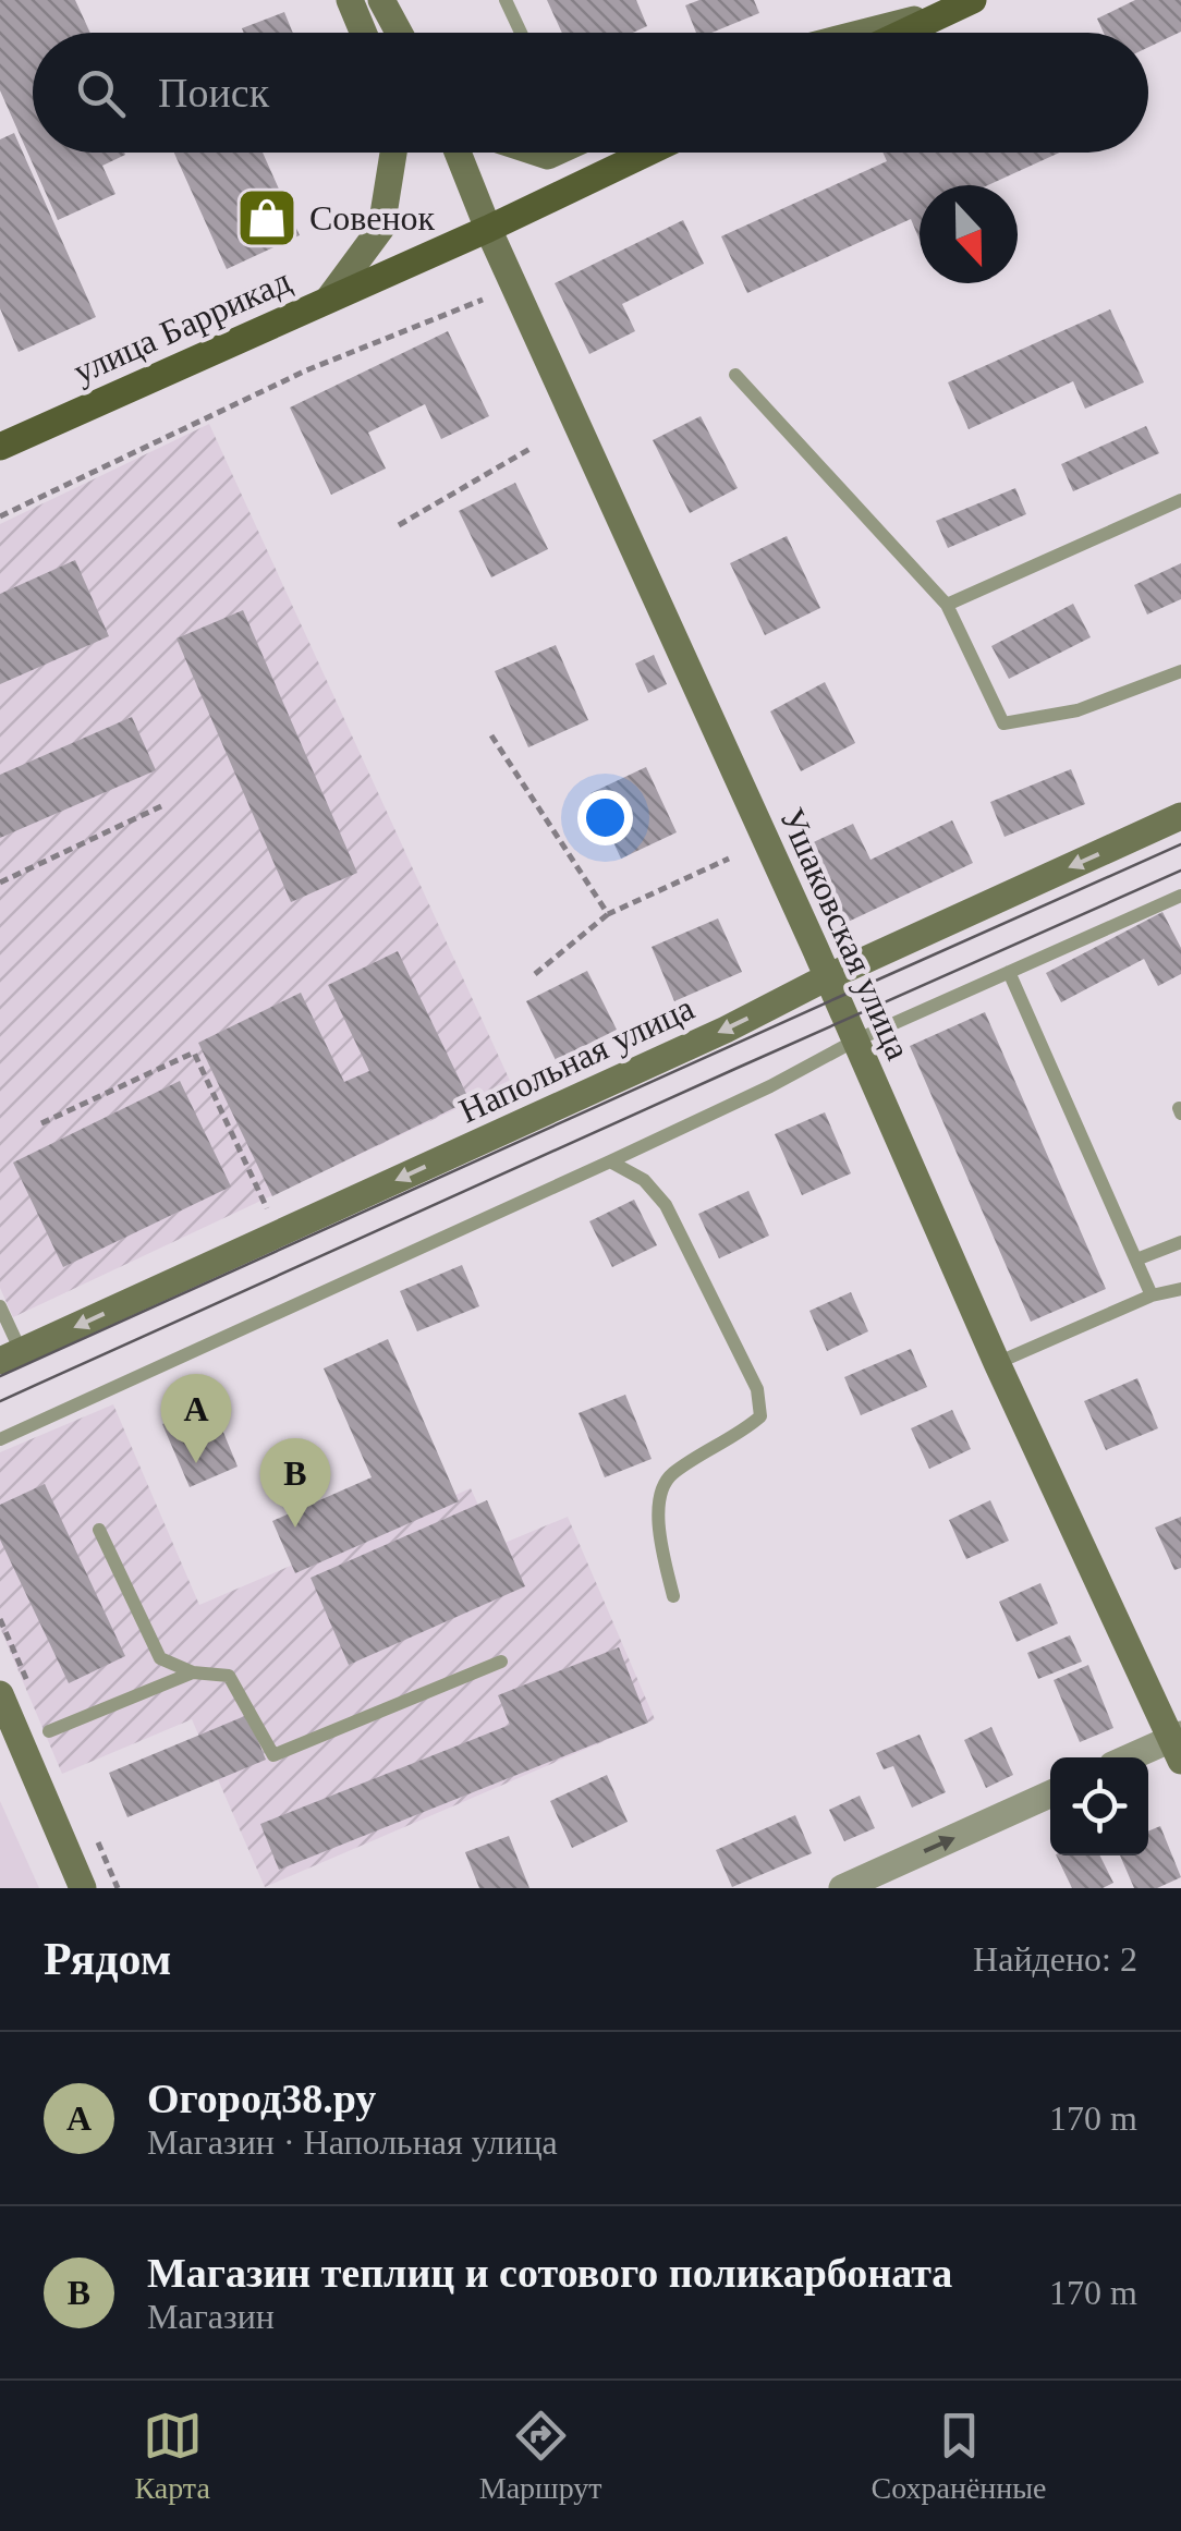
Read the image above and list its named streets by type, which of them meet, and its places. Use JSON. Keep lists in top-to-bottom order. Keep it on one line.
{"streets":{"main road":["улица Баррикад","Ушаковская улица","Напольная улица"]},"crossings":[["улица Баррикад","Ушаковская улица"],["Ушаковская улица","Напольная улица"]],"one_way":["Напольная улица"],"places":{"shop":["Совенок"]},"north":"bottom","page":{"search":"Поиск","pins":["A","B"],"heading":["Рядом","Найдено: 2"],"list":[{"mark":"A","name":"Огород38.ру","note":"Магазин · Напольная улица","value":"170 m"},{"mark":"B","name":"Магазин теплиц и сотового поликарбоната","note":"Магазин","value":"170 m"}],"nav":["Карта","Маршрут","Сохранённые"]}}
